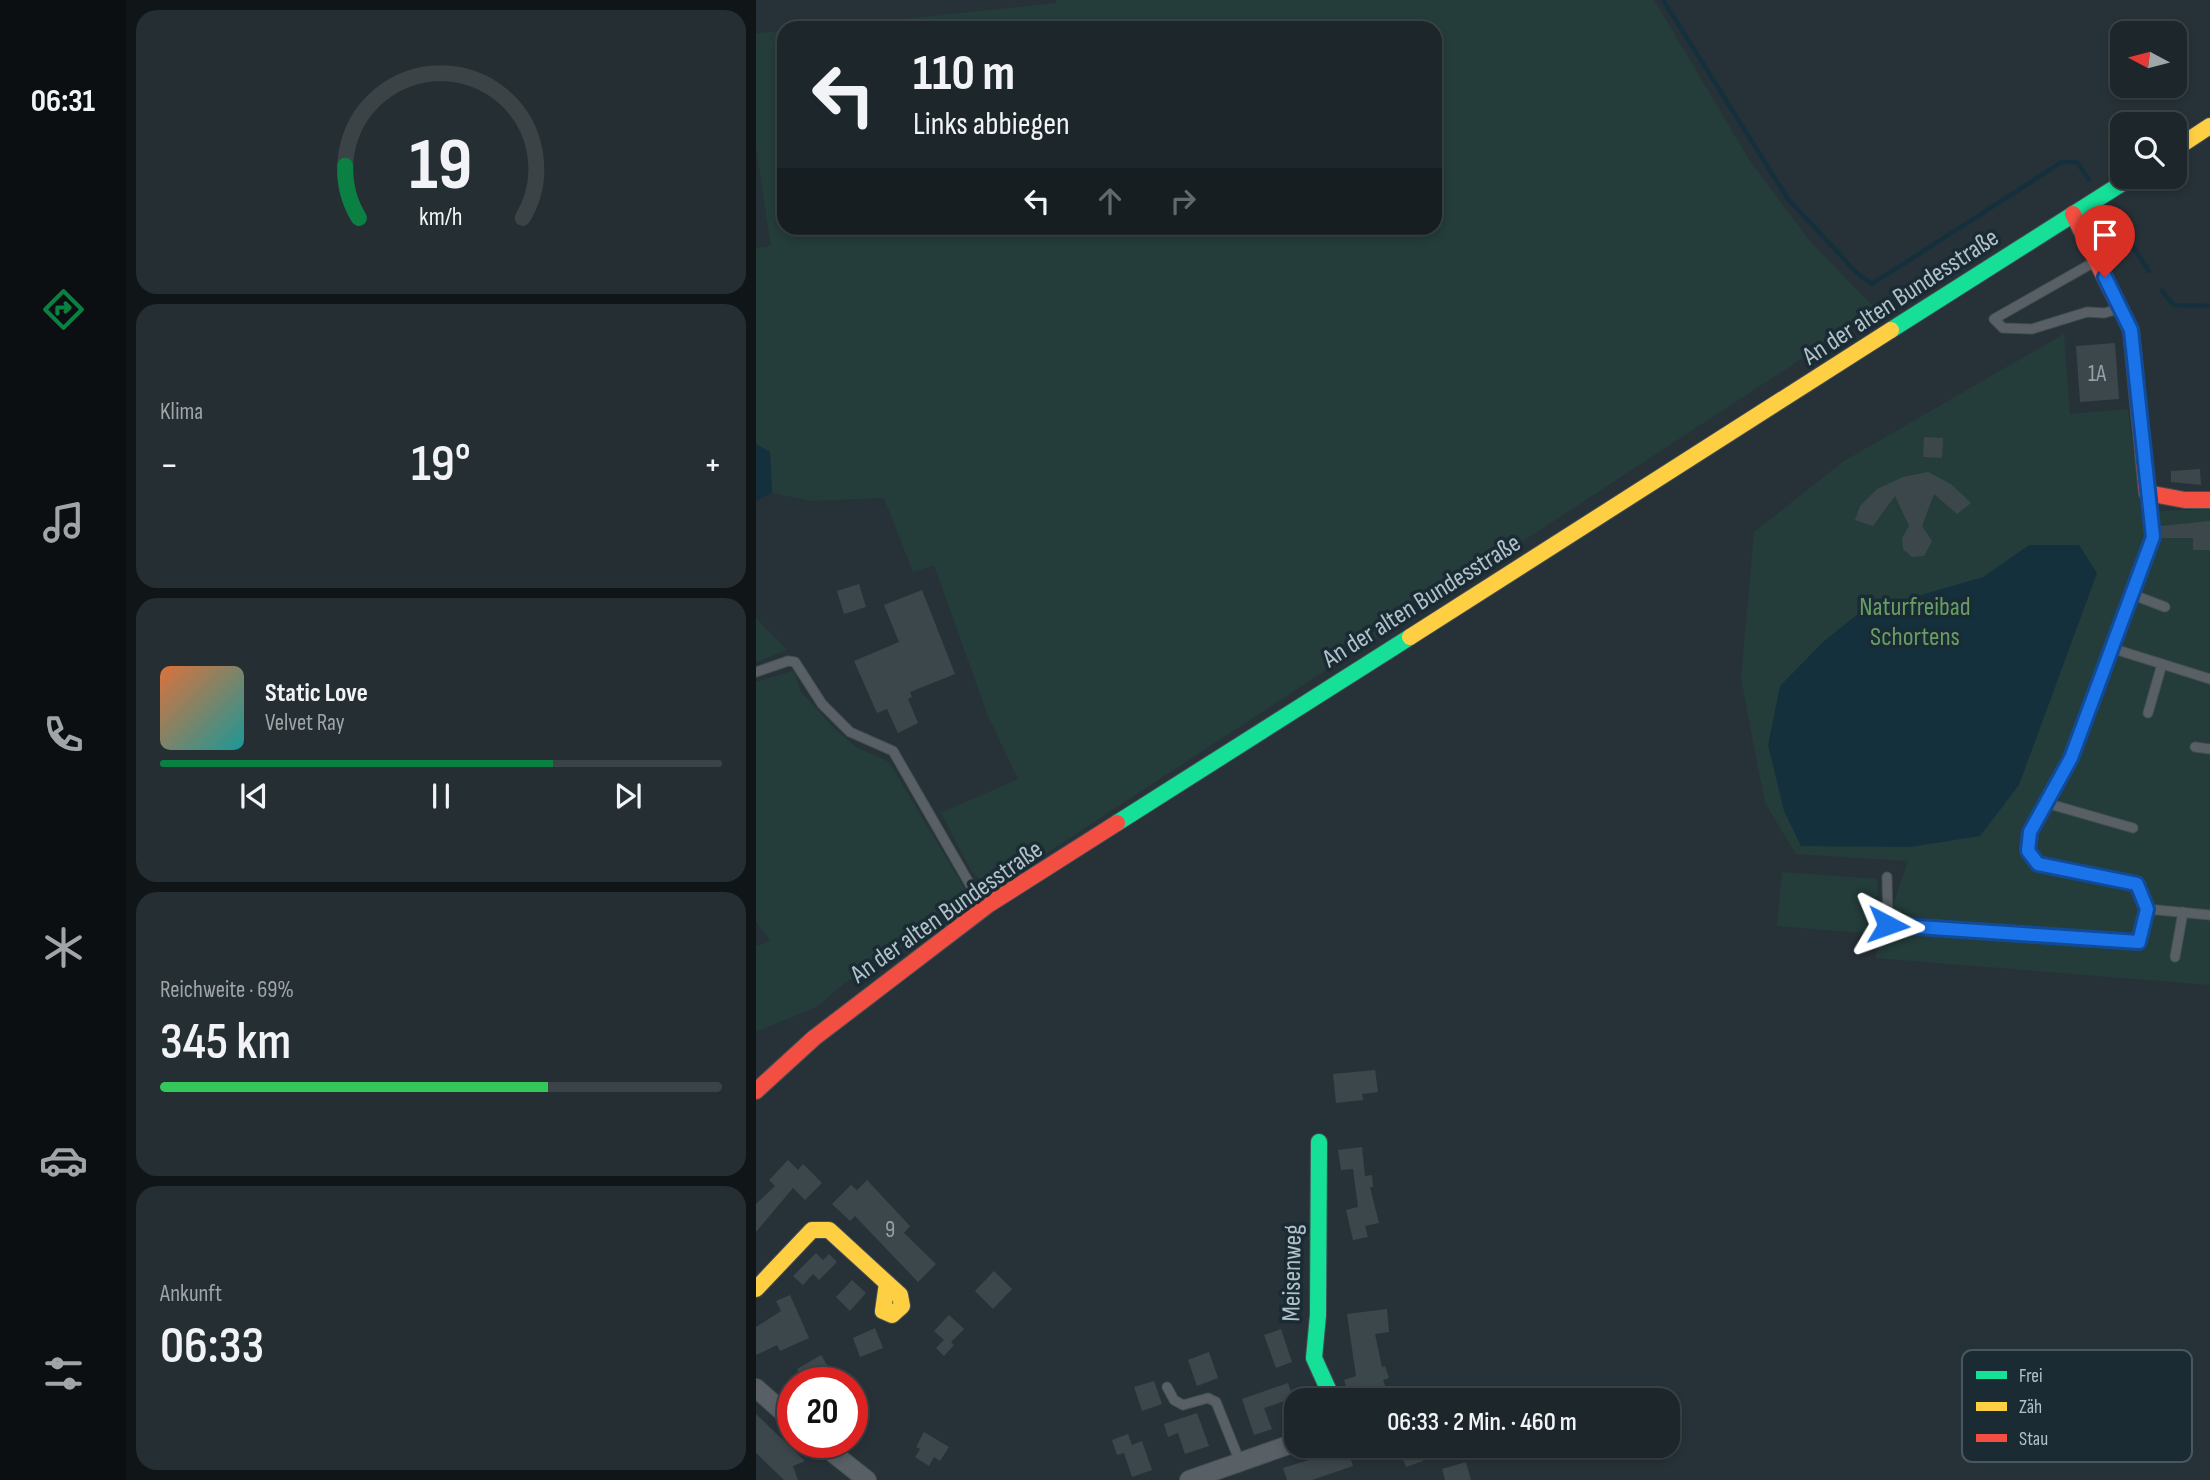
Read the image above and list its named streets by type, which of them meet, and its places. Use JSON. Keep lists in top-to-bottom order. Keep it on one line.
{"streets":{"street":["An der alten Bundesstraße","Meisenweg"]},"parks":["Naturfreibad Schortens"],"house_numbers":["1A","9"],"legend":["Frei","Zäh","Stau"],"north":"left","page":{"tabs":"06:31","turn":["110 m","Links abbiegen"],"tile":["Klima",["Reichweite · 69%","345 km"],["Ankunft","06:33"]],"heat":["−","19°","+"],"song":["Static Love","Velvet Ray"],"limit":"20","trip":"06:33 · 2 Min. · 460 m","gauge":["19","km/h"]}}
